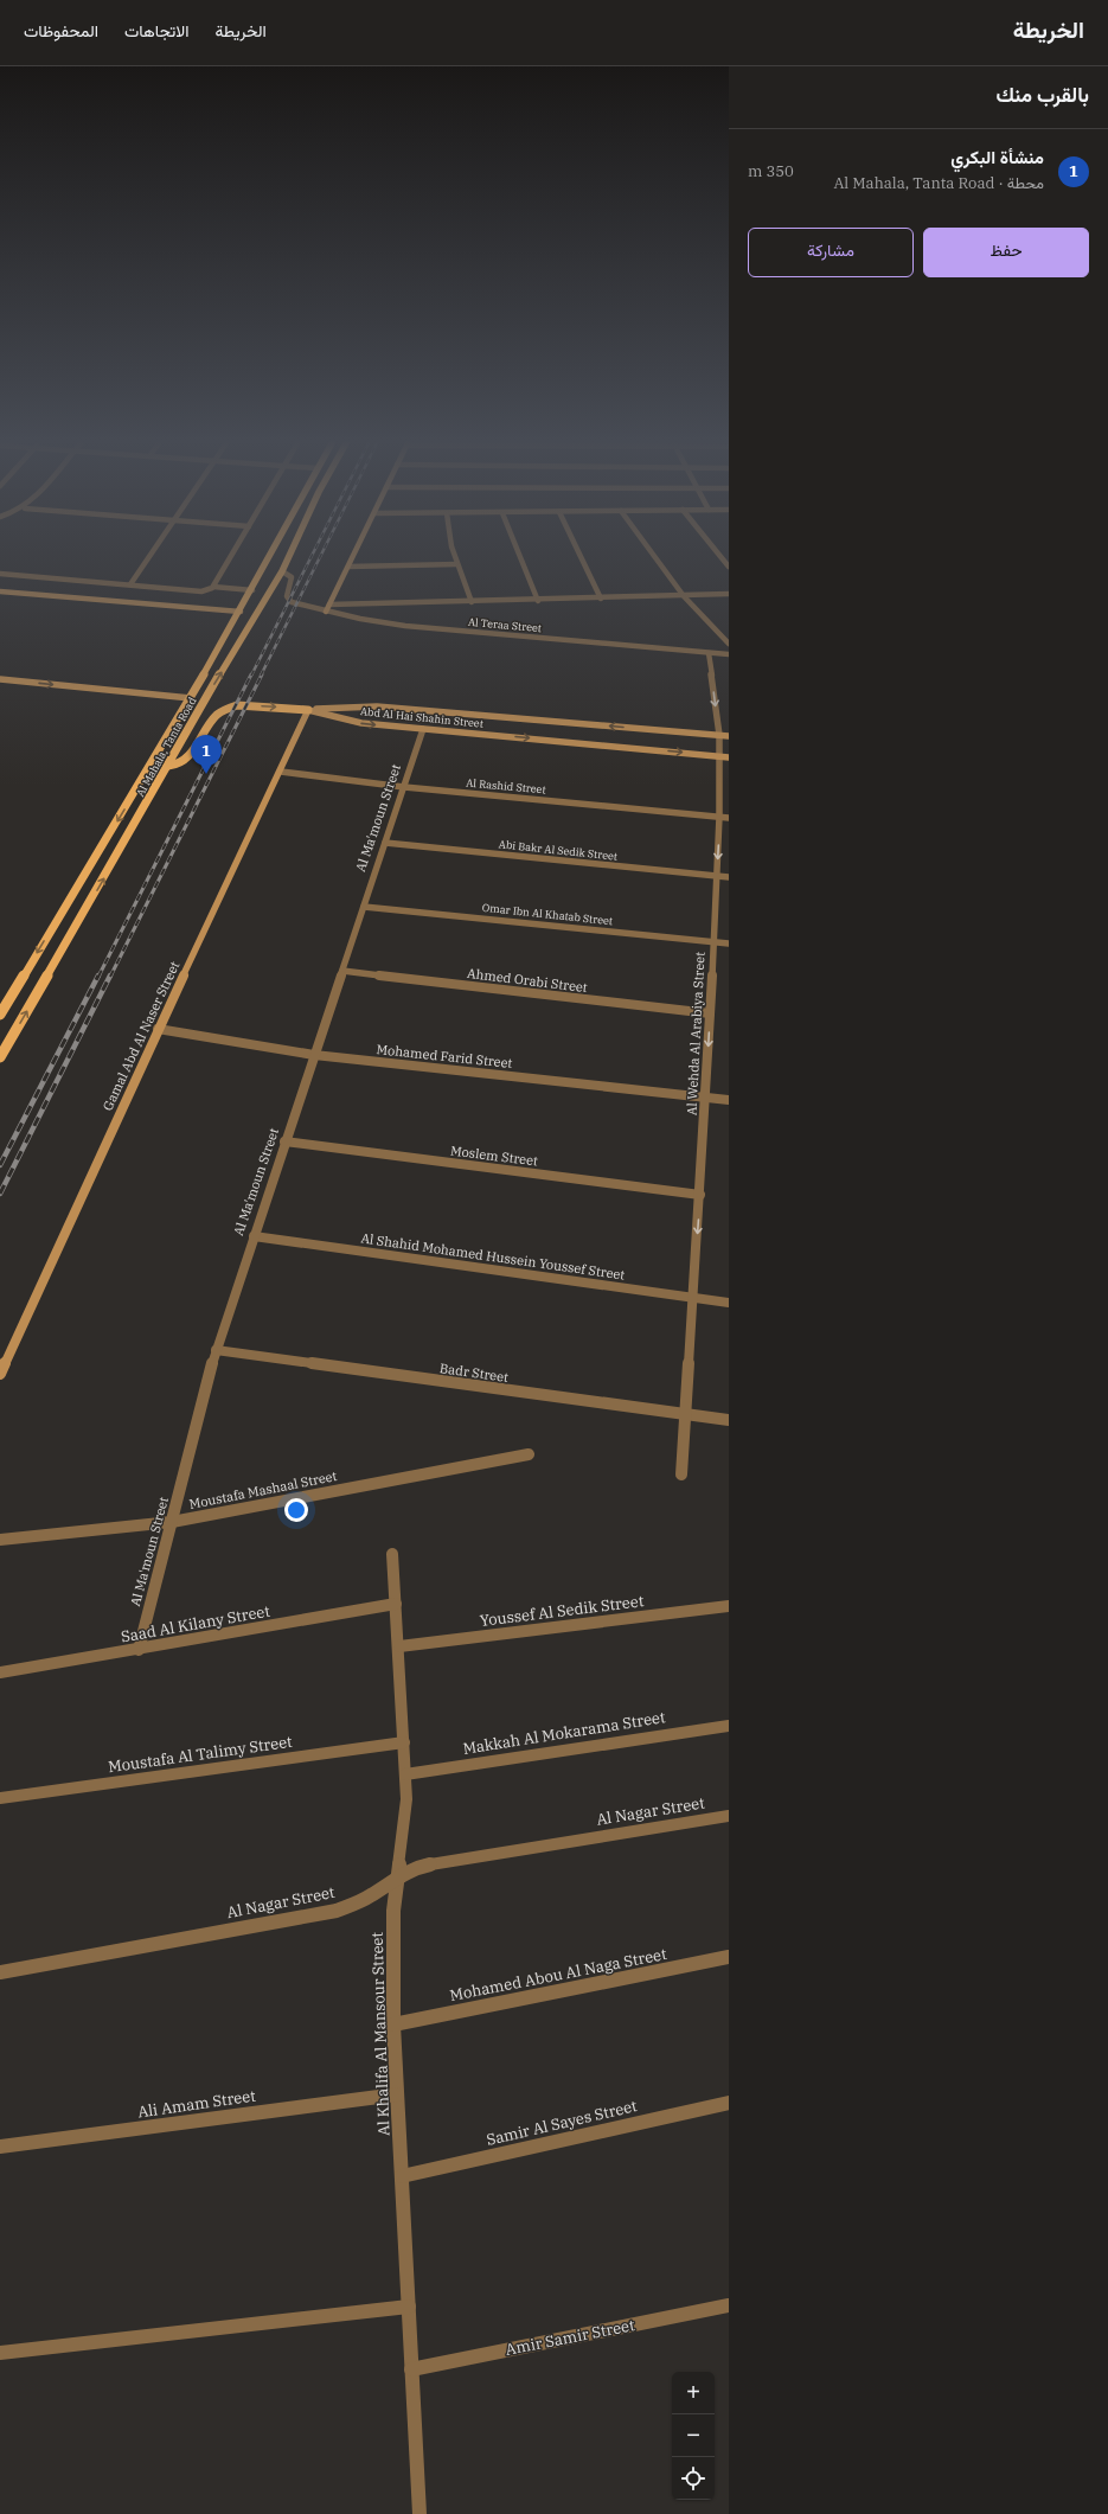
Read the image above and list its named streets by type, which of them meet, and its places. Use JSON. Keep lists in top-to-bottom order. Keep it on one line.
{"streets":{"main road":["Al Mahala, Tanta Road"],"street":["Al Teraa Street","Abd Al Hai Shahin Street","Al Rashid Street","Al Ma'moun Street","Abi Bakr Al Sedik Street","Omar Ibn Al Khatab Street","Ahmed Orabi Street","Al Wehda Al Arabiya Street","Gamal Abd Al Naser Street","Mohamed Farid Street","Moslem Street","Al Shahid Mohamed Hussein Youssef Street","Badr Street","Moustafa Mashaal Street","Youssef Al Sedik Street","Saad Al Kilany Street","Makkah Al Mokarama Street","Moustafa Al Talimy Street","Al Nagar Street","Mohamed Abou Al Naga Street","Al Khalifa Al Mansour Street","Ali Amam Street","Samir Al Sayes Street","Amir Samir Street"]},"crossings":[["Al Teraa Street","Al Mahala, Tanta Road"],["Al Teraa Street","Al Wehda Al Arabiya Street"],["Abd Al Hai Shahin Street","Al Ma'moun Street"],["Abd Al Hai Shahin Street","Al Wehda Al Arabiya Street"],["Abd Al Hai Shahin Street","Gamal Abd Al Naser Street"],["Al Rashid Street","Al Ma'moun Street"],["Al Rashid Street","Al Wehda Al Arabiya Street"],["Al Rashid Street","Gamal Abd Al Naser Street"],["Al Ma'moun Street","Abi Bakr Al Sedik Street"],["Al Ma'moun Street","Omar Ibn Al Khatab Street"],["Al Ma'moun Street","Ahmed Orabi Street"],["Al Ma'moun Street","Mohamed Farid Street"],["Al Ma'moun Street","Moslem Street"],["Al Ma'moun Street","Al Shahid Mohamed Hussein Youssef Street"],["Al Ma'moun Street","Badr Street"],["Al Ma'moun Street","Moustafa Mashaal Street"],["Al Ma'moun Street","Saad Al Kilany Street"],["Abi Bakr Al Sedik Street","Al Wehda Al Arabiya Street"],["Omar Ibn Al Khatab Street","Al Wehda Al Arabiya Street"],["Ahmed Orabi Street","Al Wehda Al Arabiya Street"],["Al Wehda Al Arabiya Street","Mohamed Farid Street"],["Al Wehda Al Arabiya Street","Moslem Street"],["Al Wehda Al Arabiya Street","Al Shahid Mohamed Hussein Youssef Street"],["Al Wehda Al Arabiya Street","Badr Street"],["Gamal Abd Al Naser Street","Mohamed Farid Street"],["Youssef Al Sedik Street","Al Khalifa Al Mansour Street"],["Saad Al Kilany Street","Al Khalifa Al Mansour Street"],["Makkah Al Mokarama Street","Al Khalifa Al Mansour Street"],["Moustafa Al Talimy Street","Al Khalifa Al Mansour Street"],["Al Nagar Street","Al Khalifa Al Mansour Street"],["Mohamed Abou Al Naga Street","Al Khalifa Al Mansour Street"],["Al Khalifa Al Mansour Street","Ali Amam Street"],["Al Khalifa Al Mansour Street","Samir Al Sayes Street"],["Al Khalifa Al Mansour Street","Amir Samir Street"]],"one_way":["Al Wehda Al Arabiya Street"],"page":{"header":"الخريطة","nav":["الخريطة","الاتجاهات","المحفوظات"],"heading":"بالقرب منك","list":[{"mark":"1","name":"منشأة البكري","note":"محطة · Al Mahala, Tanta Road","value":"350 m"}],"buttons":["حفظ","مشاركة"],"pins":"1","map_buttons":["+","−"]}}
